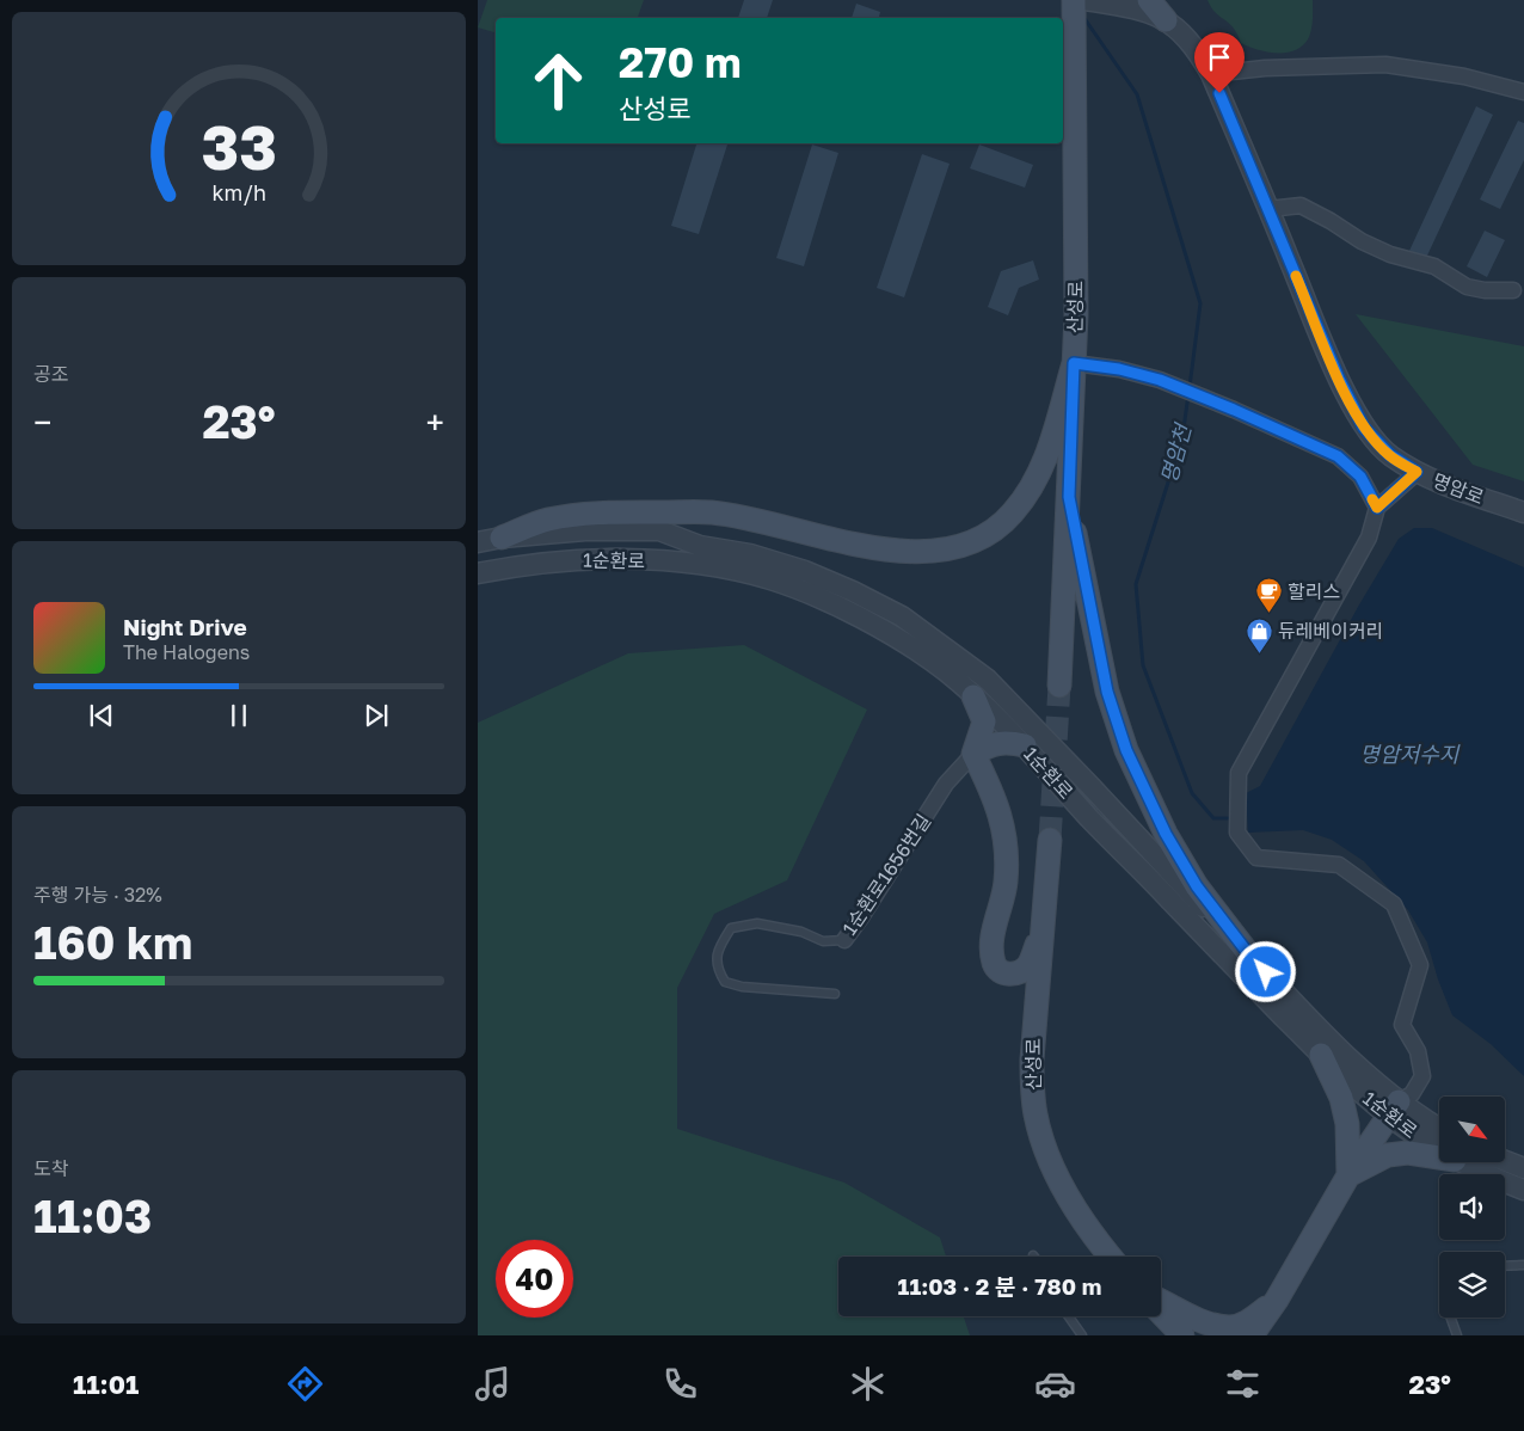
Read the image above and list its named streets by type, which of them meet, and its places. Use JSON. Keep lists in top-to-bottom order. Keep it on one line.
{"streets":{"main road":["산성로"],"street":["명암로","1순환로","1순환로1656번길"]},"water":["명암천","명암저수지"],"places":{"cafe":["할리스"],"shop":["듀레베이커리"]},"north":"bottom right","page":{"turn":["270 m","산성로"],"tile":["공조",["주행 가능 · 32%","160 km"],["도착","11:03"]],"heat":["−","23°","+"],"song":["Night Drive","The Halogens"],"limit":"40","trip":"11:03 · 2 분 · 780 m","tabs":["11:01","23°"],"gauge":["33","km/h"]}}
